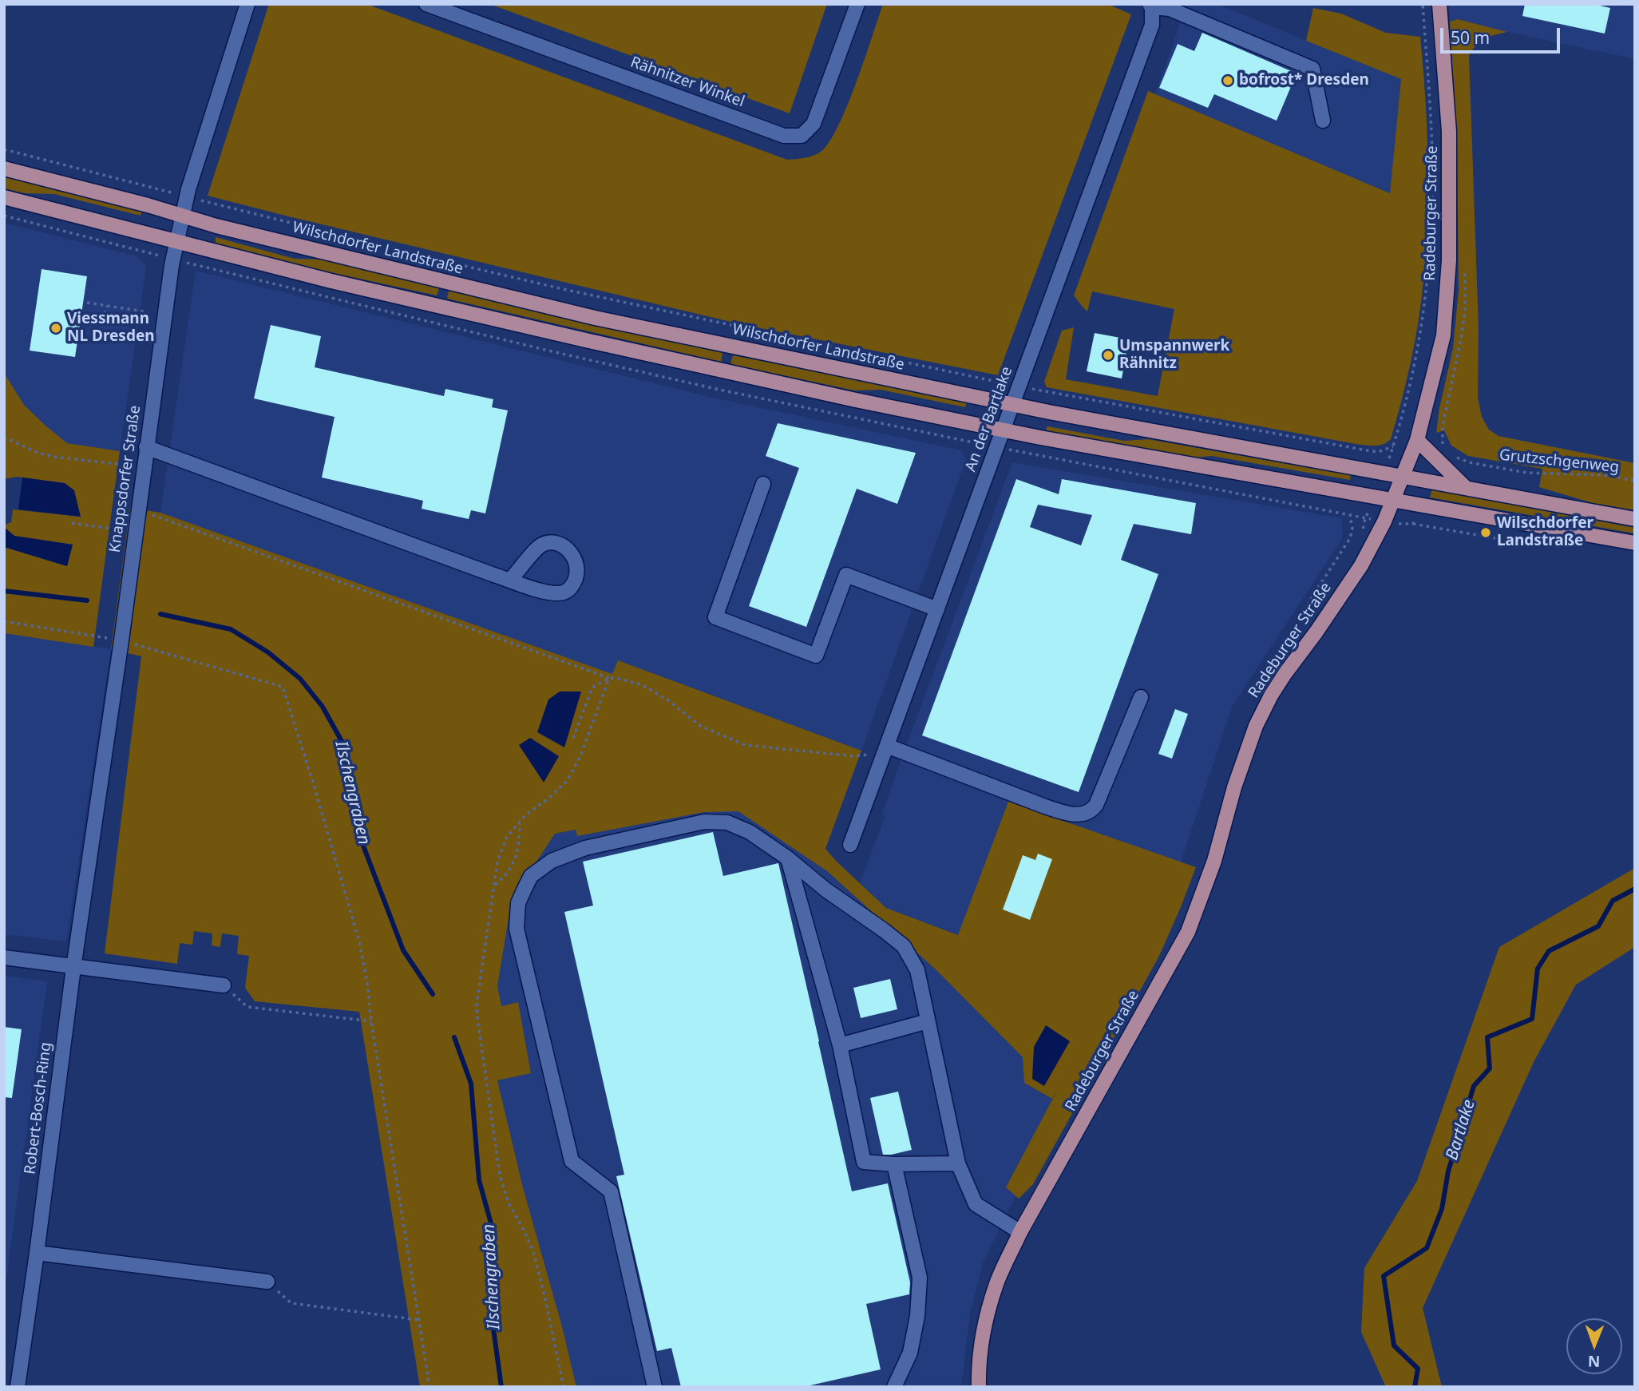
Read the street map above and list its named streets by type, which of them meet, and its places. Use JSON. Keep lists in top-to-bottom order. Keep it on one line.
{"streets":{"main road":["Radeburger Straße","Wilschdorfer Landstraße"],"street":["Rähnitzer Winkel","An der Bartlake","Knappsdorfer Straße","Robert-Bosch-Ring"],"path":["Grutzschgenweg"]},"crossings":[["Radeburger Straße","Wilschdorfer Landstraße"],["Wilschdorfer Landstraße","An der Bartlake"],["Wilschdorfer Landstraße","Knappsdorfer Straße"],["Knappsdorfer Straße","Robert-Bosch-Ring"]],"water":["Ilschengraben","Bartlake"],"places":["bofrost* Dresden","Viessmann NL Dresden","Umspannwerk Rähnitz","Wilschdorfer Landstraße"],"scale_bar":"50 m","north":"bottom"}
